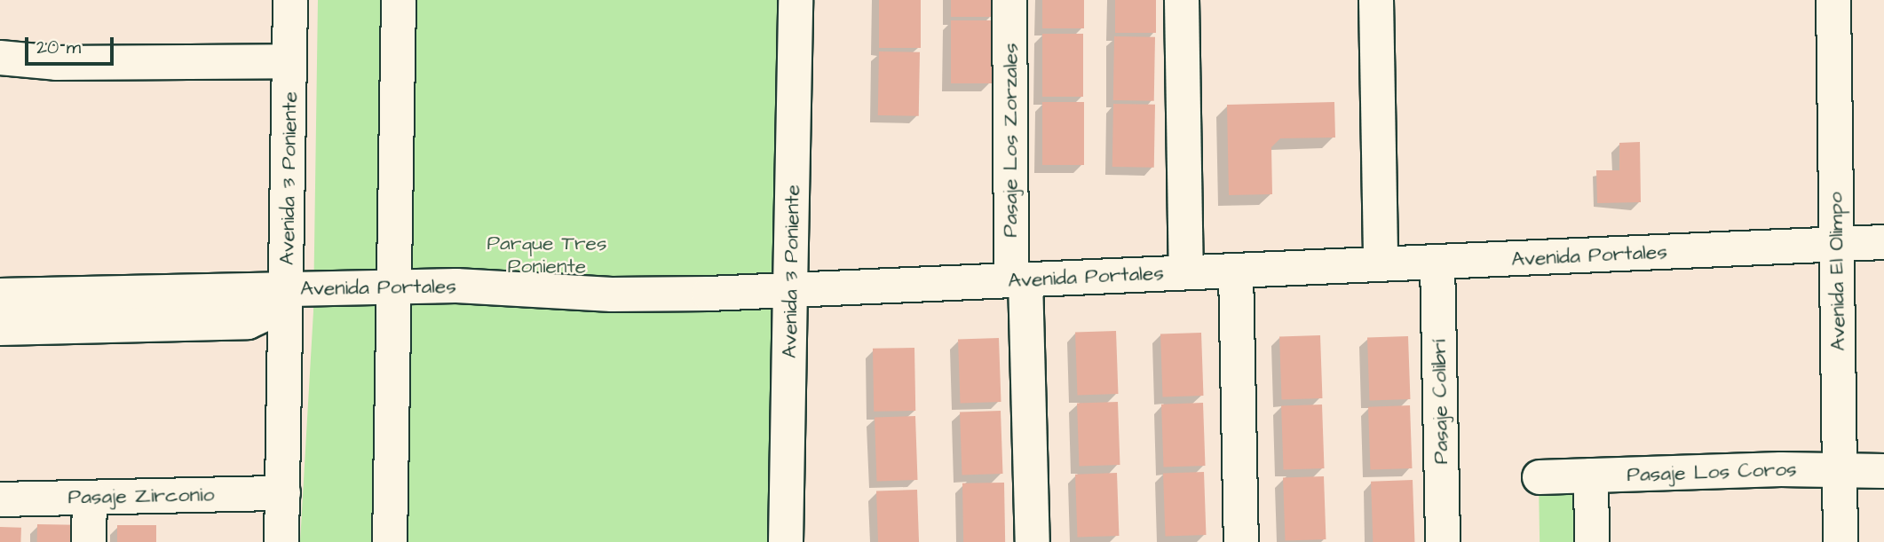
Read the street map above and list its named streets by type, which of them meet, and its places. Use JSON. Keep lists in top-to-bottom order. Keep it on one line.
{"streets":{"main road":["Pasaje Los Zorzales","Avenida 3 Poniente","Avenida Portales","Avenida El Olimpo","Pasaje Colibrí","Pasaje Los Coros","Pasaje Zirconio"]},"crossings":[["Pasaje Los Zorzales","Avenida Portales"],["Avenida 3 Poniente","Avenida Portales"],["Avenida 3 Poniente","Pasaje Zirconio"],["Avenida Portales","Avenida El Olimpo"],["Avenida Portales","Pasaje Colibrí"],["Avenida El Olimpo","Pasaje Los Coros"]],"parks":["Parque Tres Poniente"],"scale_bar":"20 m"}
